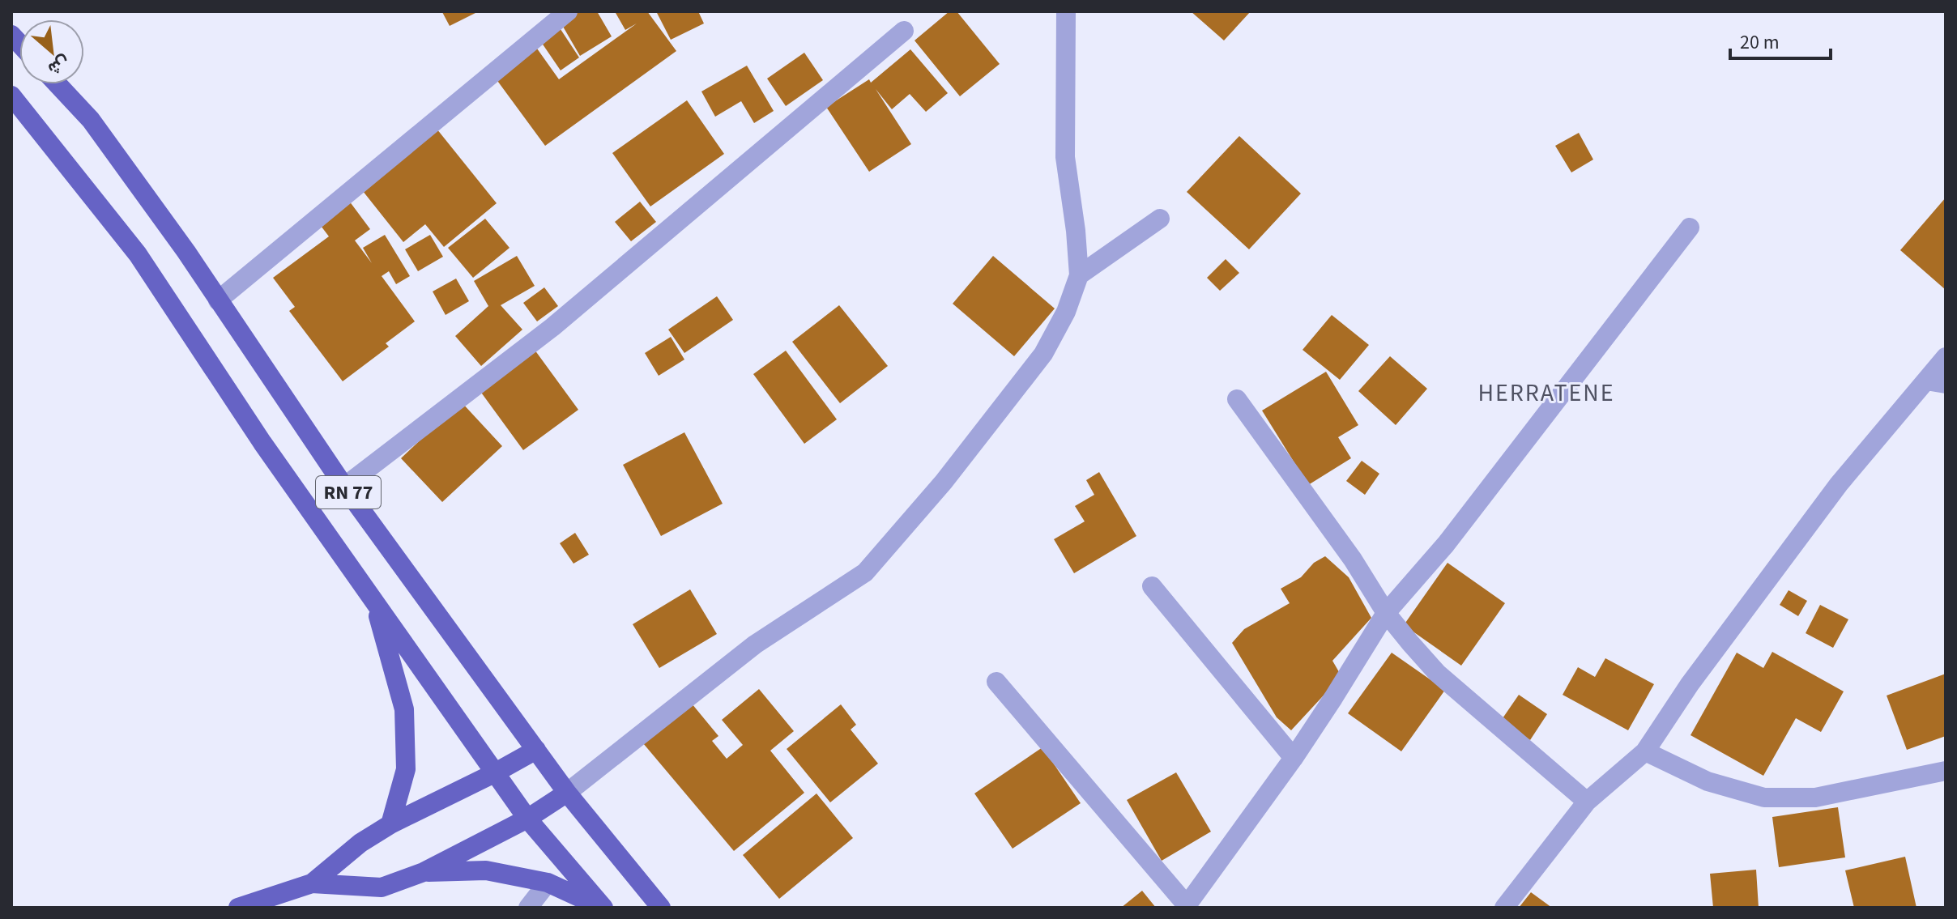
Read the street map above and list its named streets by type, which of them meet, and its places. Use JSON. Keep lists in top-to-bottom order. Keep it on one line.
{"streets":{"main road":["RN 77"]},"districts":["HERRATENE"],"scale_bar":"20 m","north":"bottom right"}
